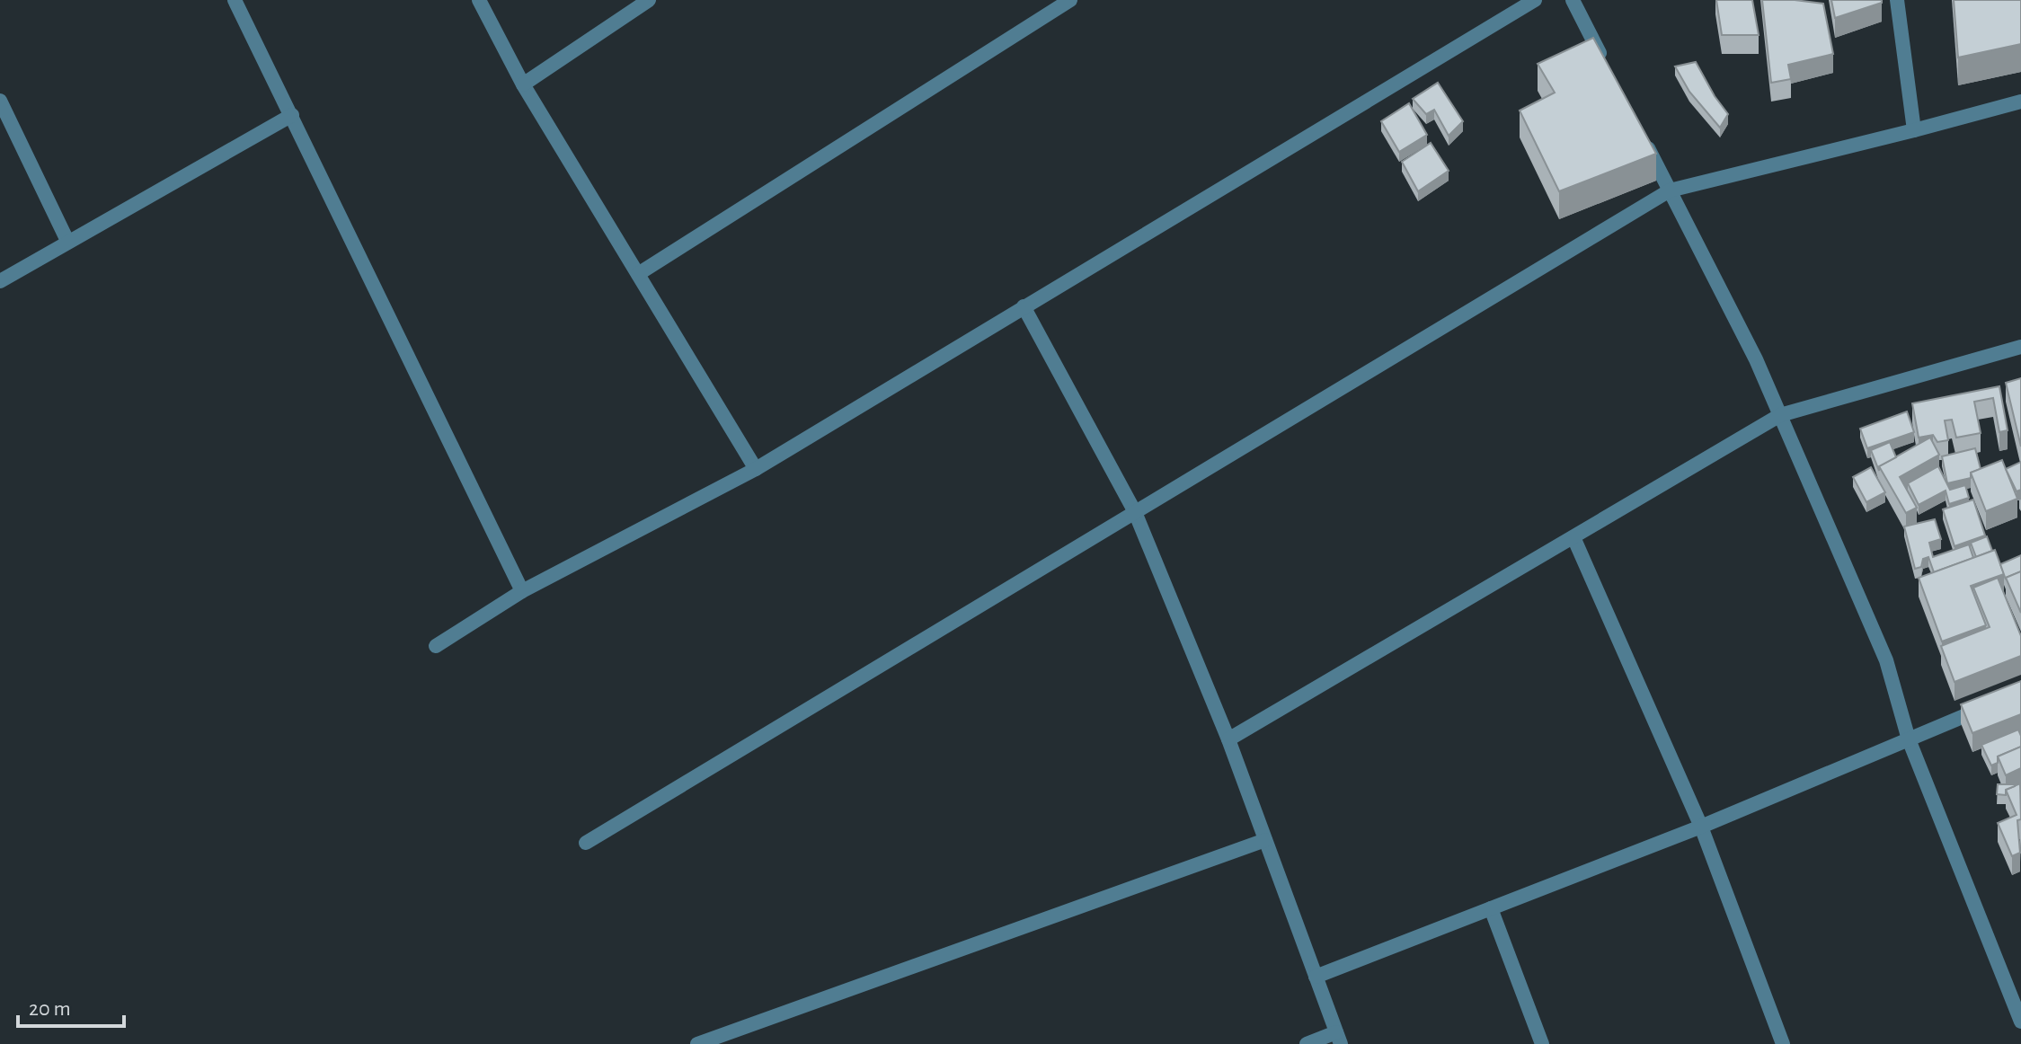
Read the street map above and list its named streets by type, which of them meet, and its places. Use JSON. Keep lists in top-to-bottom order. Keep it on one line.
{"scale_bar":"20 m"}
